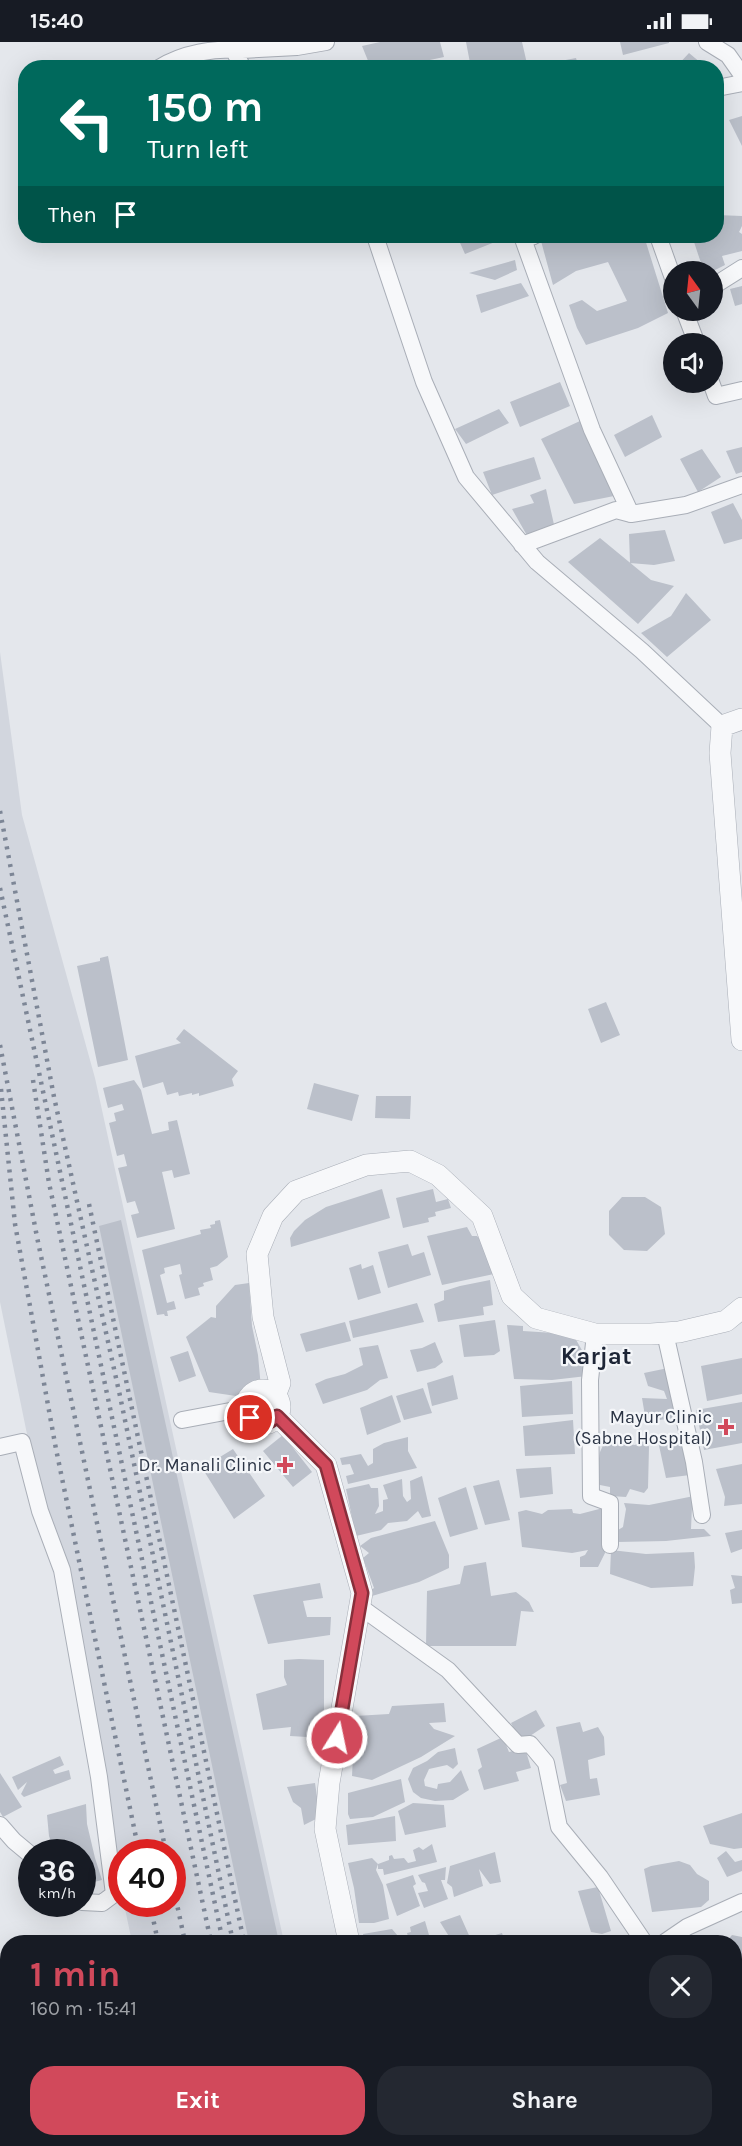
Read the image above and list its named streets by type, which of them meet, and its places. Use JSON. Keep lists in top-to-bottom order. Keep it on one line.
{"districts":["Karjat"],"places":{"health":["Mayur Clinic (Sabne Hospital)","Dr. Manali Clinic"]},"north":"top","page":{"status":"15:40","turn":["150 m","Turn left"],"then":"Then","speed":"36 km/h","limit":"40","heading":["1 min","160 m · 15:41"],"buttons":["Exit","Share"]}}
